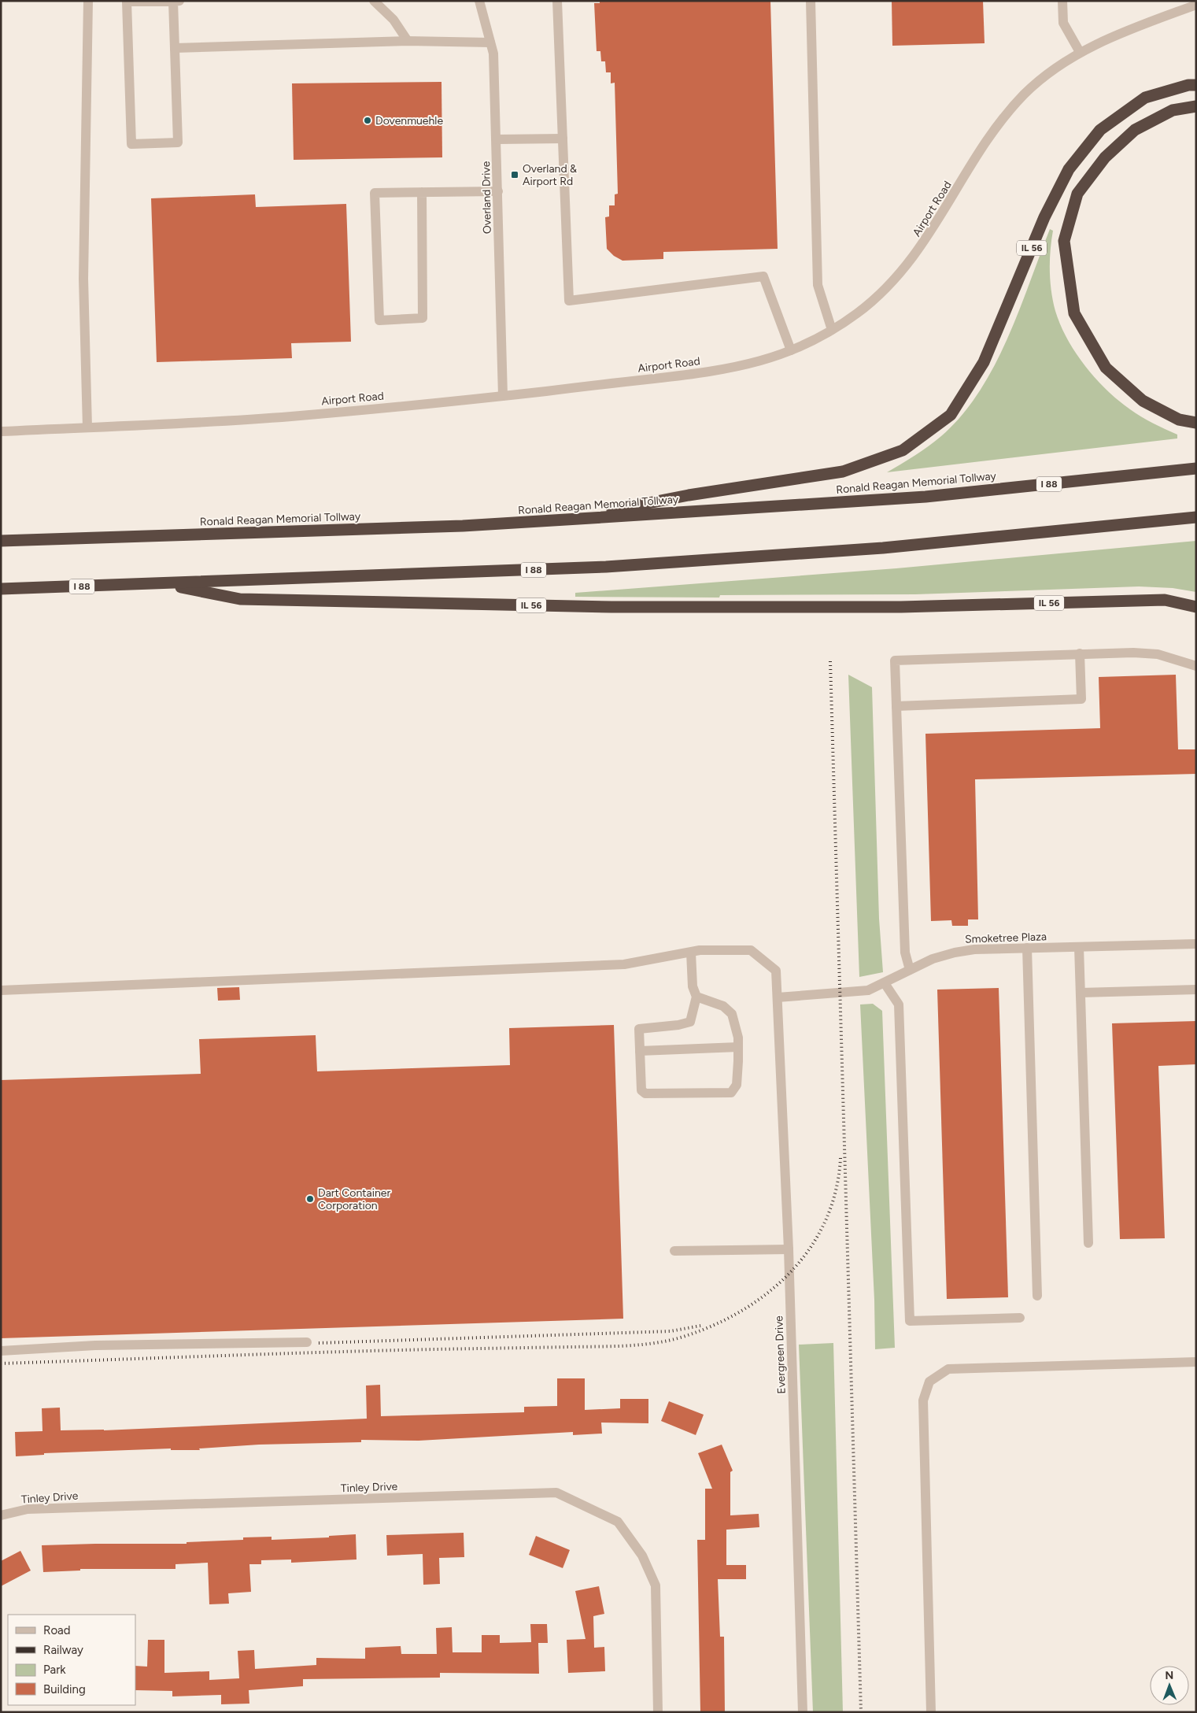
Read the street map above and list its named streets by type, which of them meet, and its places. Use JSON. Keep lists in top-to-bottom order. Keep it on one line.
{"streets":{"highway":["IL 56","Ronald Reagan Memorial Tollway","I 88"],"street":["Overland Drive","Airport Road","Smoketree Plaza","Evergreen Drive","Tinley Drive"]},"crossings":[["Overland Drive","Airport Road"],["IL 56","Ronald Reagan Memorial Tollway"],["IL 56","I 88"],["Smoketree Plaza","Evergreen Drive"]],"places":{"other":["Dovenmuehle","Dart Container Corporation"],"transit":["Overland & Airport Rd"]},"legend":["Road","Railway","Park","Building"],"north":"top"}
